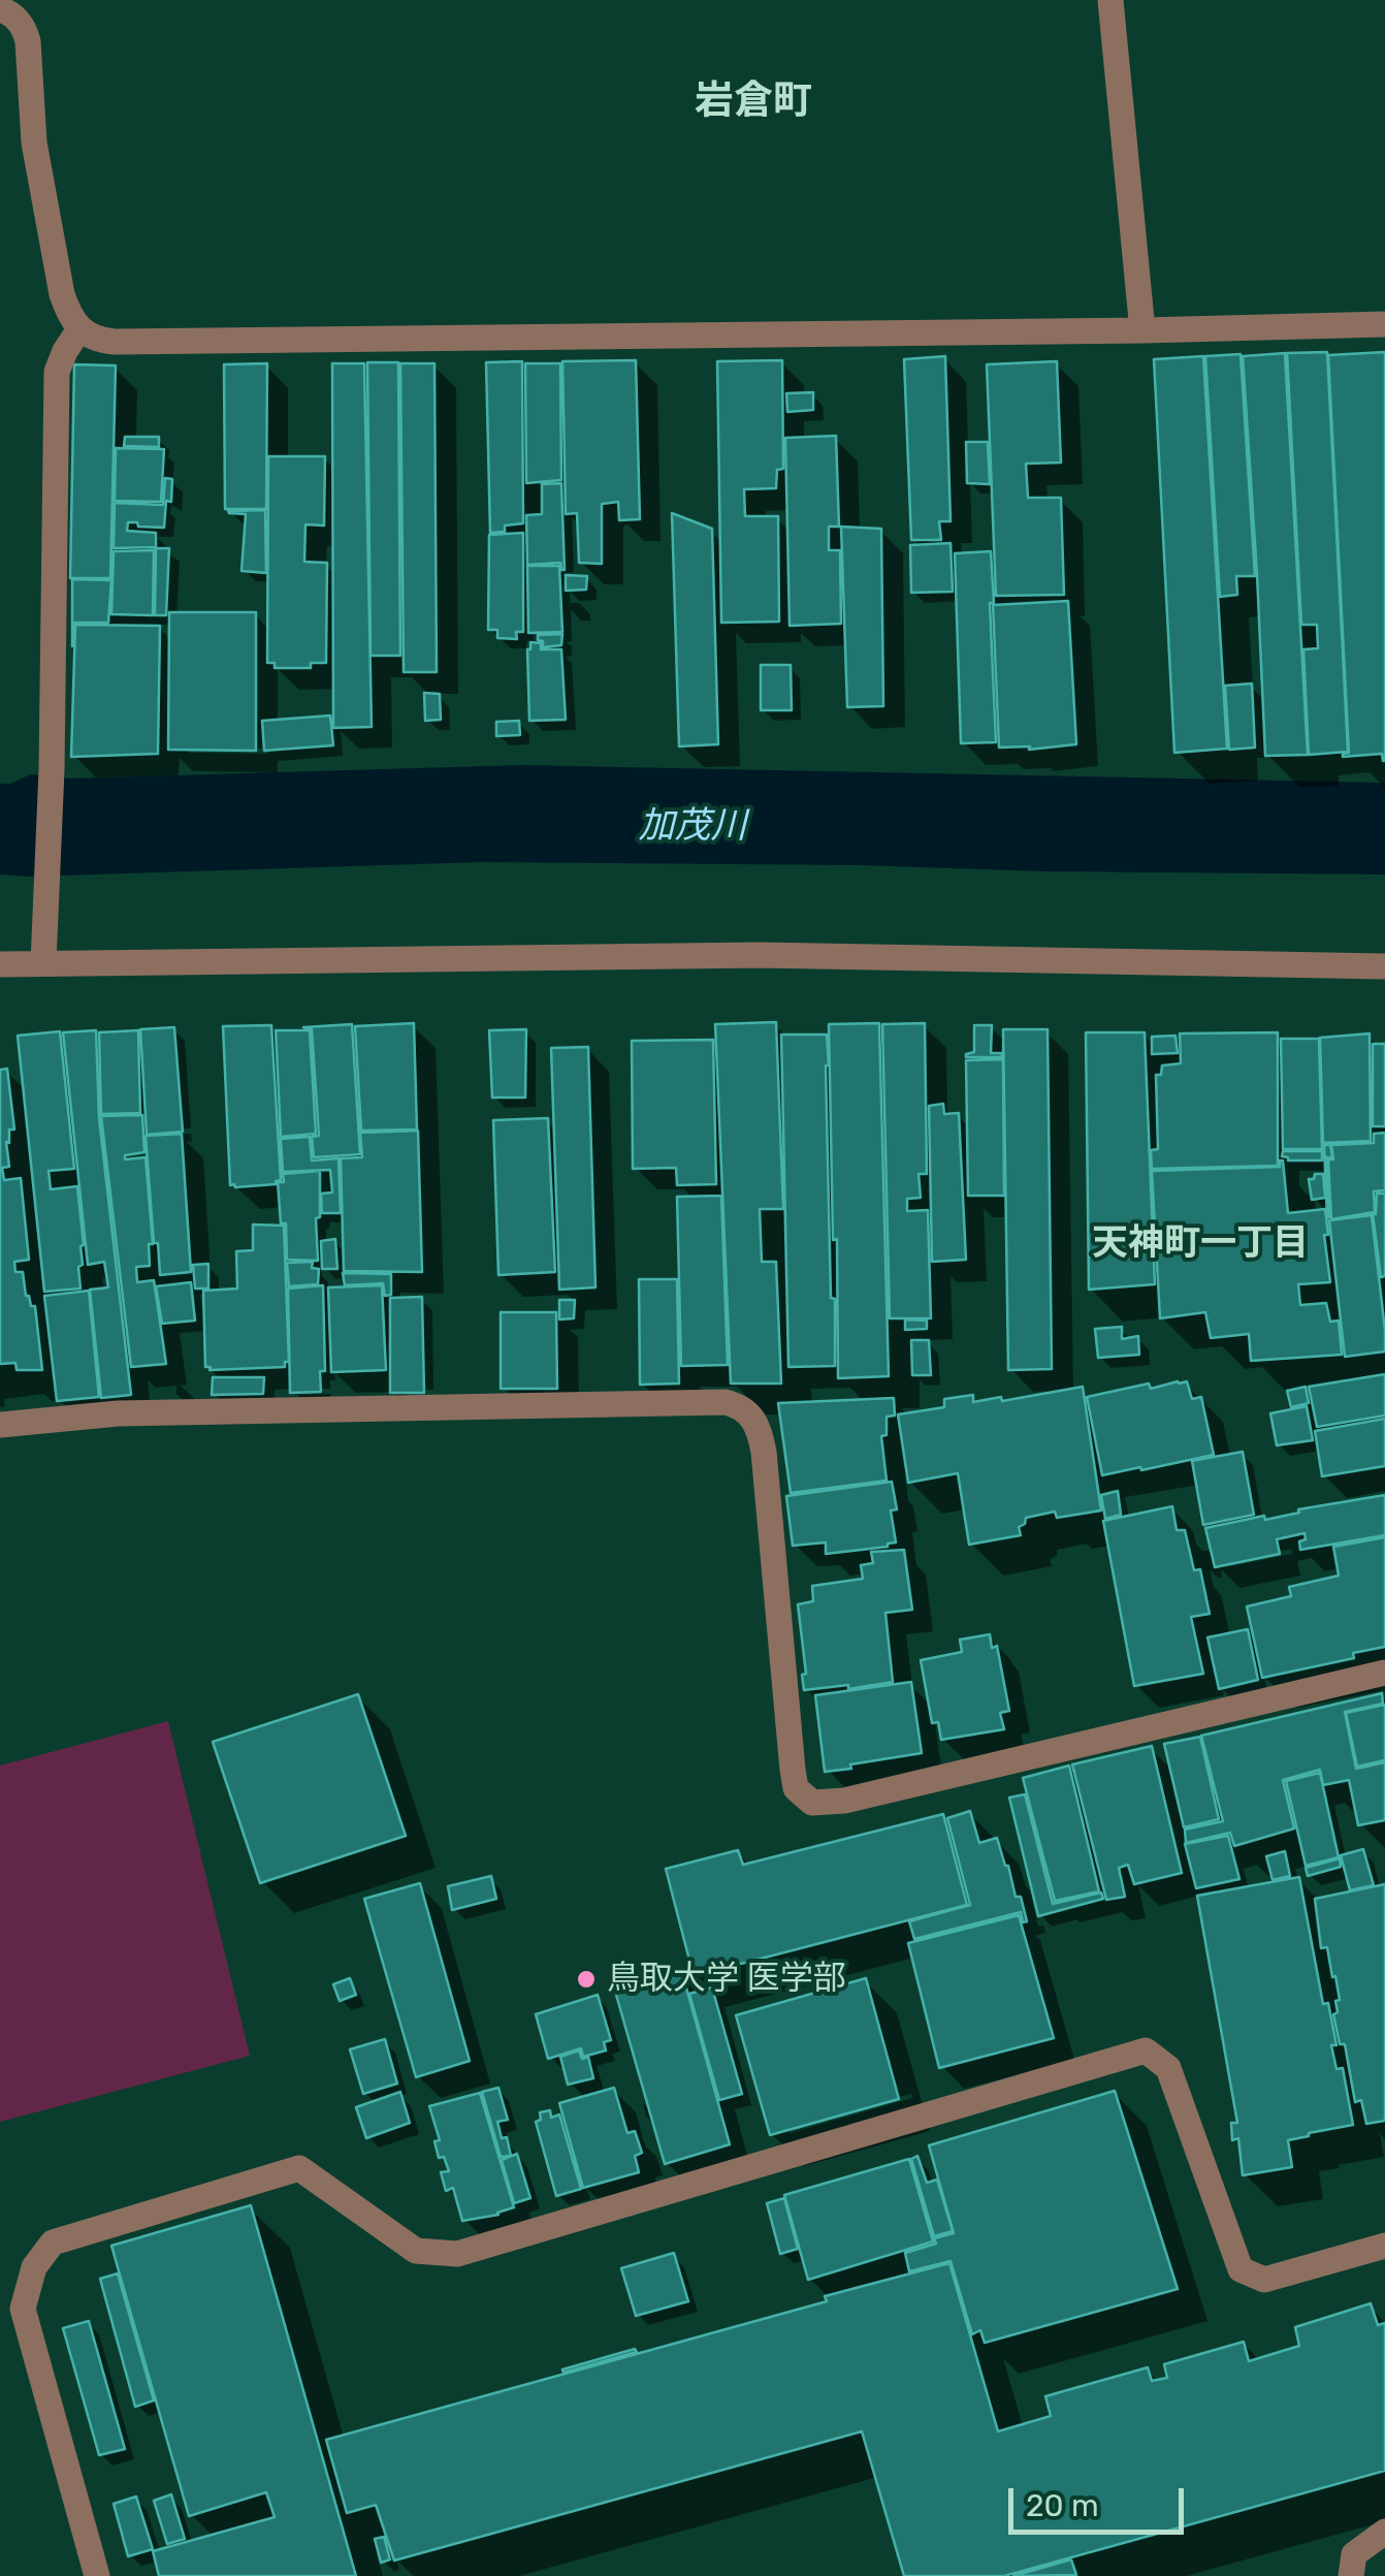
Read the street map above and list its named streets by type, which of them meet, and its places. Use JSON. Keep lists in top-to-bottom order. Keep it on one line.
{"districts":["岩倉町","天神町一丁目"],"water":["加茂川"],"places":["鳥取大学 医学部"],"scale_bar":"20 m"}
